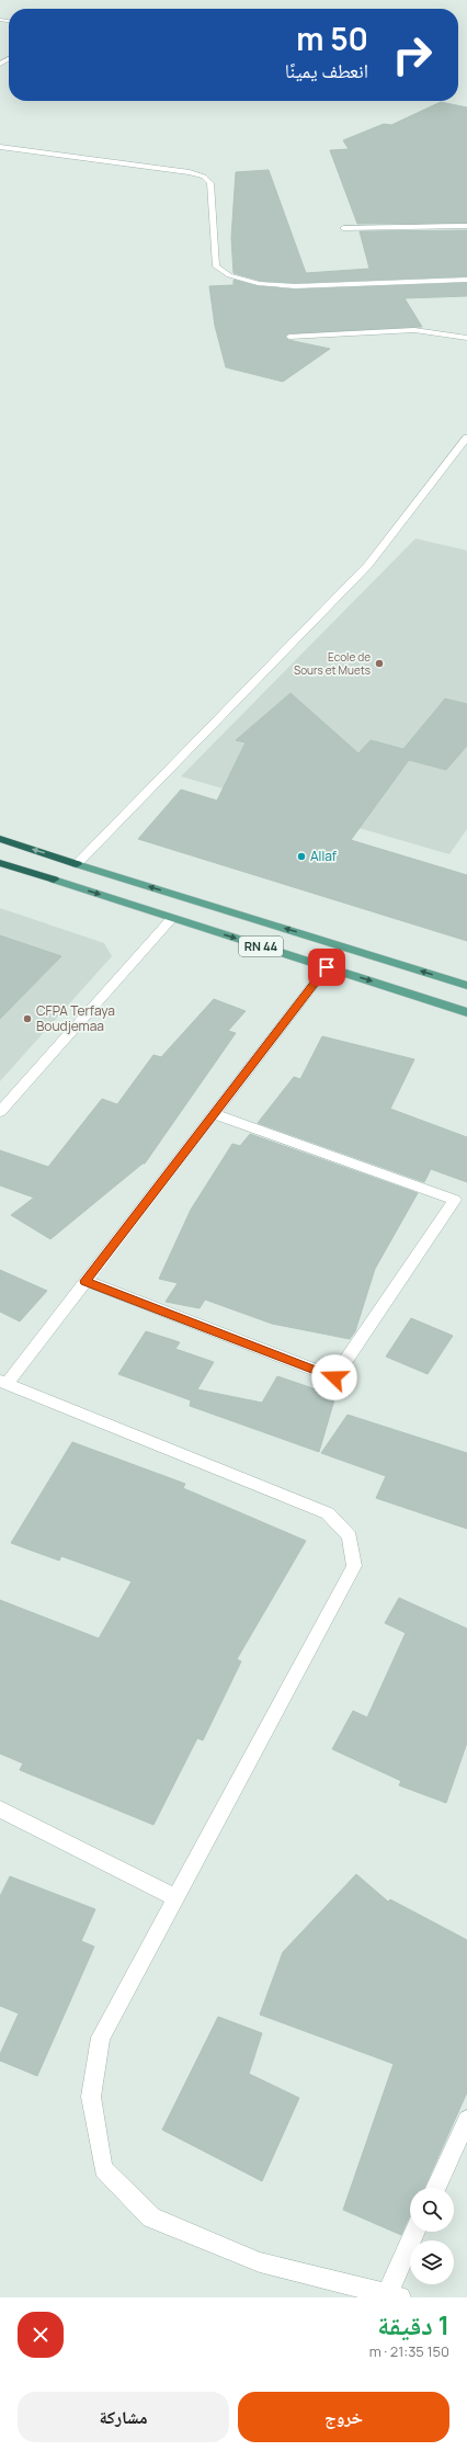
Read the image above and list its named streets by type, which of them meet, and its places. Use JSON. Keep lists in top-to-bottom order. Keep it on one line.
{"streets":{"highway":["RN 44"]},"places":["Ecole de Sours et Muets","Allaf","CFPA Terfaya Boudjemaa"],"page":{"turn":["50 m","انعطف يمينًا"],"heading":["1 دقيقة","150 m · 21:35"],"buttons":["خروج","مشاركة"]}}
